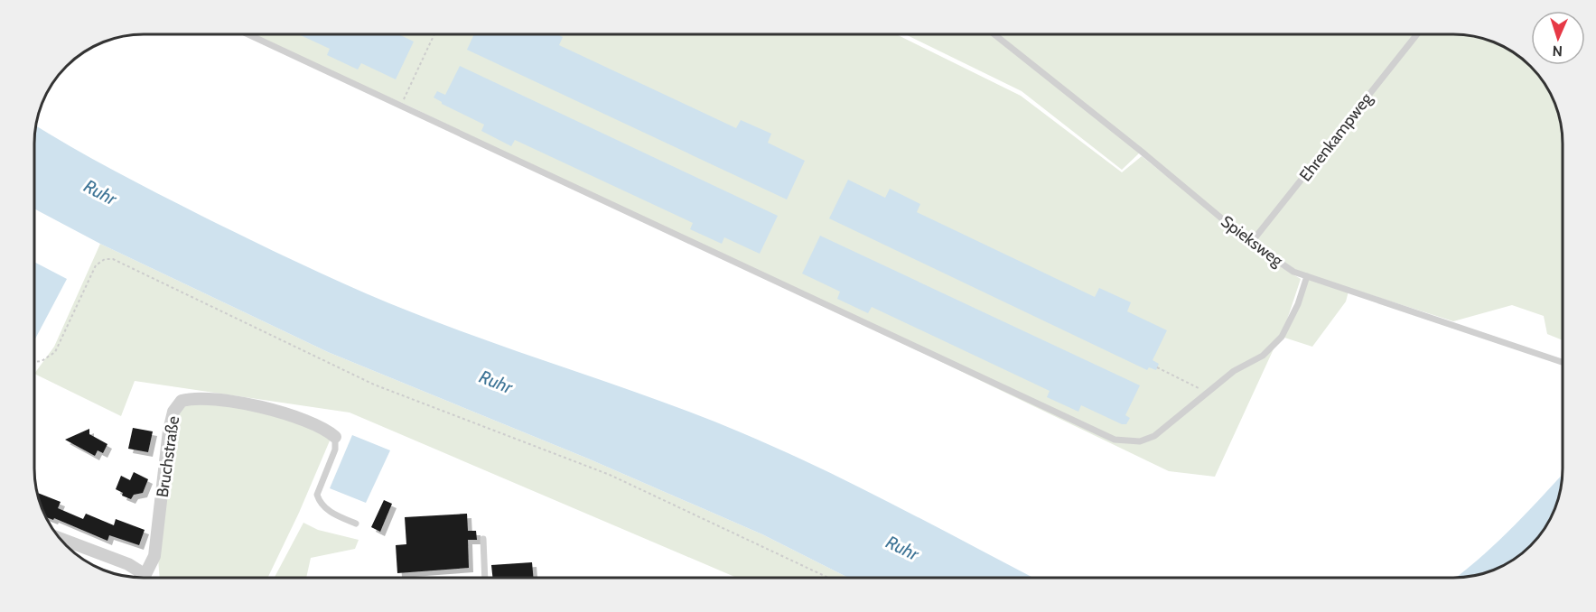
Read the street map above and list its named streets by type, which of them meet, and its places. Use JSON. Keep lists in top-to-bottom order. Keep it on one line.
{"streets":{"street":["Bruchstraße"],"lane":["Ehrenkampweg","Spieksweg"]},"crossings":[["Ehrenkampweg","Spieksweg"]],"water":["Ruhr"],"north":"bottom"}
